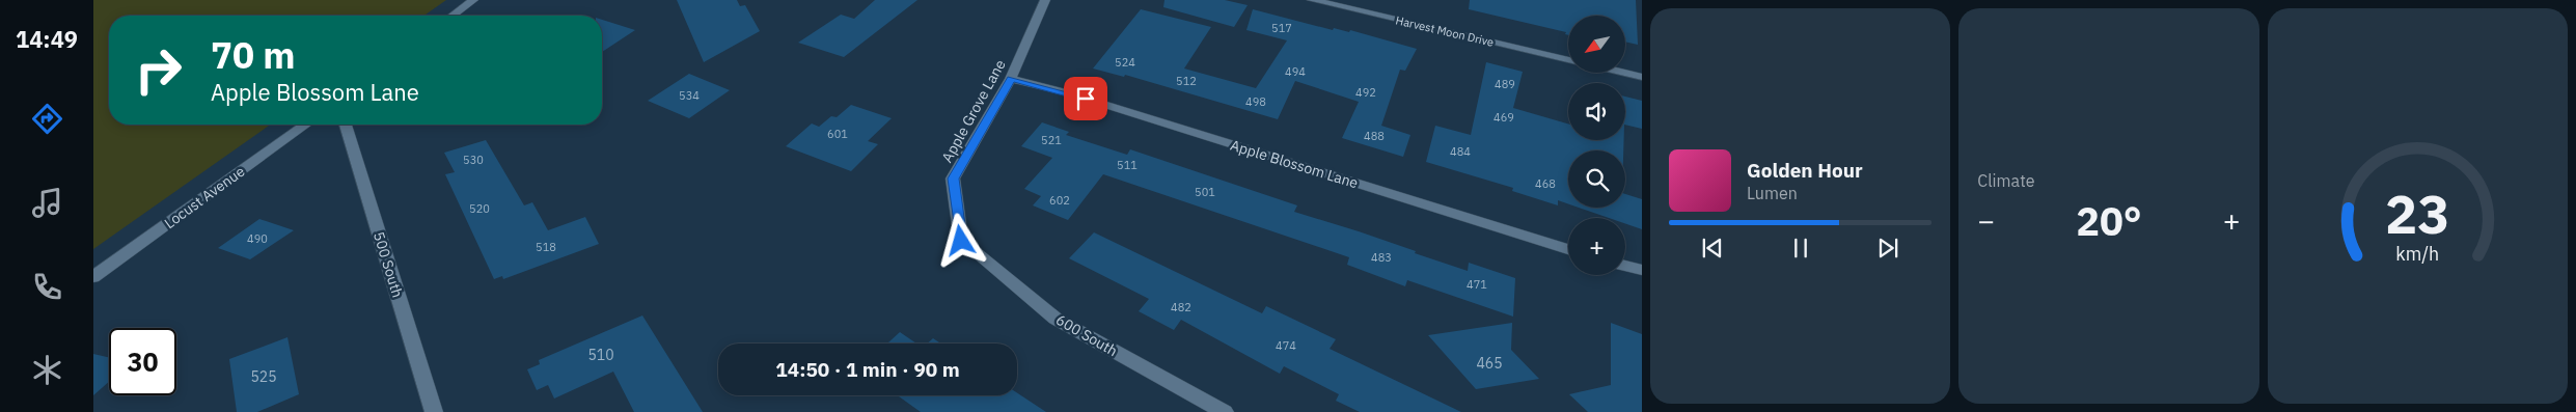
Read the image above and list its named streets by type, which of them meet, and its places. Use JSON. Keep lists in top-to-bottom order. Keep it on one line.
{"streets":{"street":["Harvest Moon Drive","Apple Grove Lane","Apple Blossom Lane","Locust Avenue","500 South","600 South"]},"crossings":[["Apple Grove Lane","Apple Blossom Lane"],["Apple Grove Lane","600 South"]],"house_numbers":["517","524","494","512","489","492","534","498","469","601","488","521","484","530","511","468","501","602","520","490","518","483","471","482","474","510","465","525"],"north":"bottom left","page":{"tabs":"14:49","tile":"Climate","map_buttons":"+","turn":["70 m","Apple Blossom Lane"],"song":["Golden Hour","Lumen"],"heat":["−","20°","+"],"limit":"30","trip":"14:50 · 1 min · 90 m","gauge":["23","km/h"]}}
